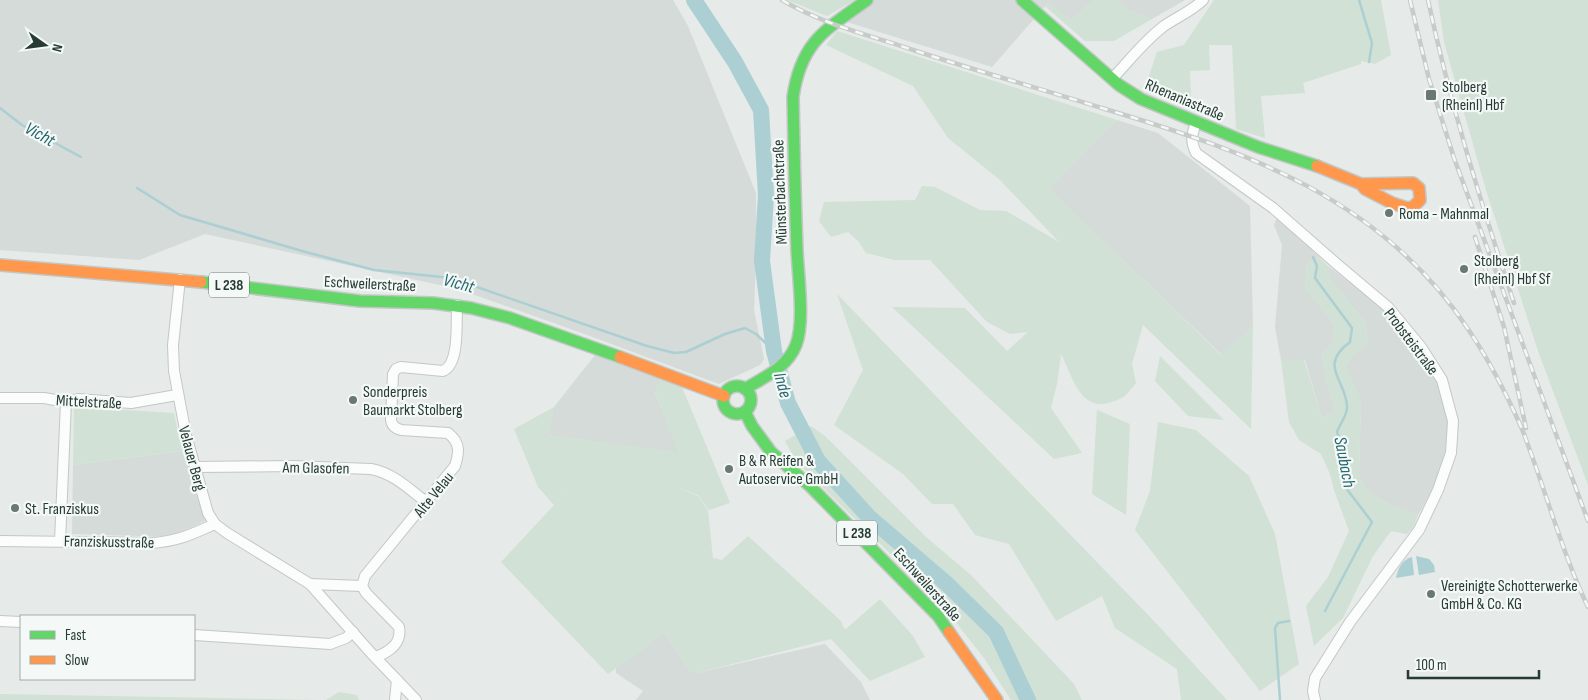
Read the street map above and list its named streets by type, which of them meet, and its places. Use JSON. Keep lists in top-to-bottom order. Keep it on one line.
{"streets":{"main road":["Rhenaniastraße","Münsterbachstraße","Eschweilerstraße","L 238"],"street":["Probsteistraße","Mittelstraße","Velauer Berg","Am Glasofen","Alte Velau","Franziskusstraße"]},"crossings":[["Rhenaniastraße","Probsteistraße"],["Münsterbachstraße","Eschweilerstraße"],["Eschweilerstraße","Velauer Berg"],["Eschweilerstraße","Alte Velau"],["Mittelstraße","Velauer Berg"],["Velauer Berg","Am Glasofen"],["Velauer Berg","Franziskusstraße"],["Am Glasofen","Alte Velau"]],"water":["Vicht","Inde","Saubach"],"places":{"transit":["Stolberg (Rheinl) Hbf"],"other":["Roma - Mahnmal","Stolberg (Rheinl) Hbf Sf","Sonderpreis Baumarkt Stolberg","B & R Reifen & Autoservice GmbH","St. Franziskus","Vereinigte Schotterwerke GmbH & Co. KG"]},"legend":["Fast","Slow"],"scale_bar":"100 m","north":"right"}
